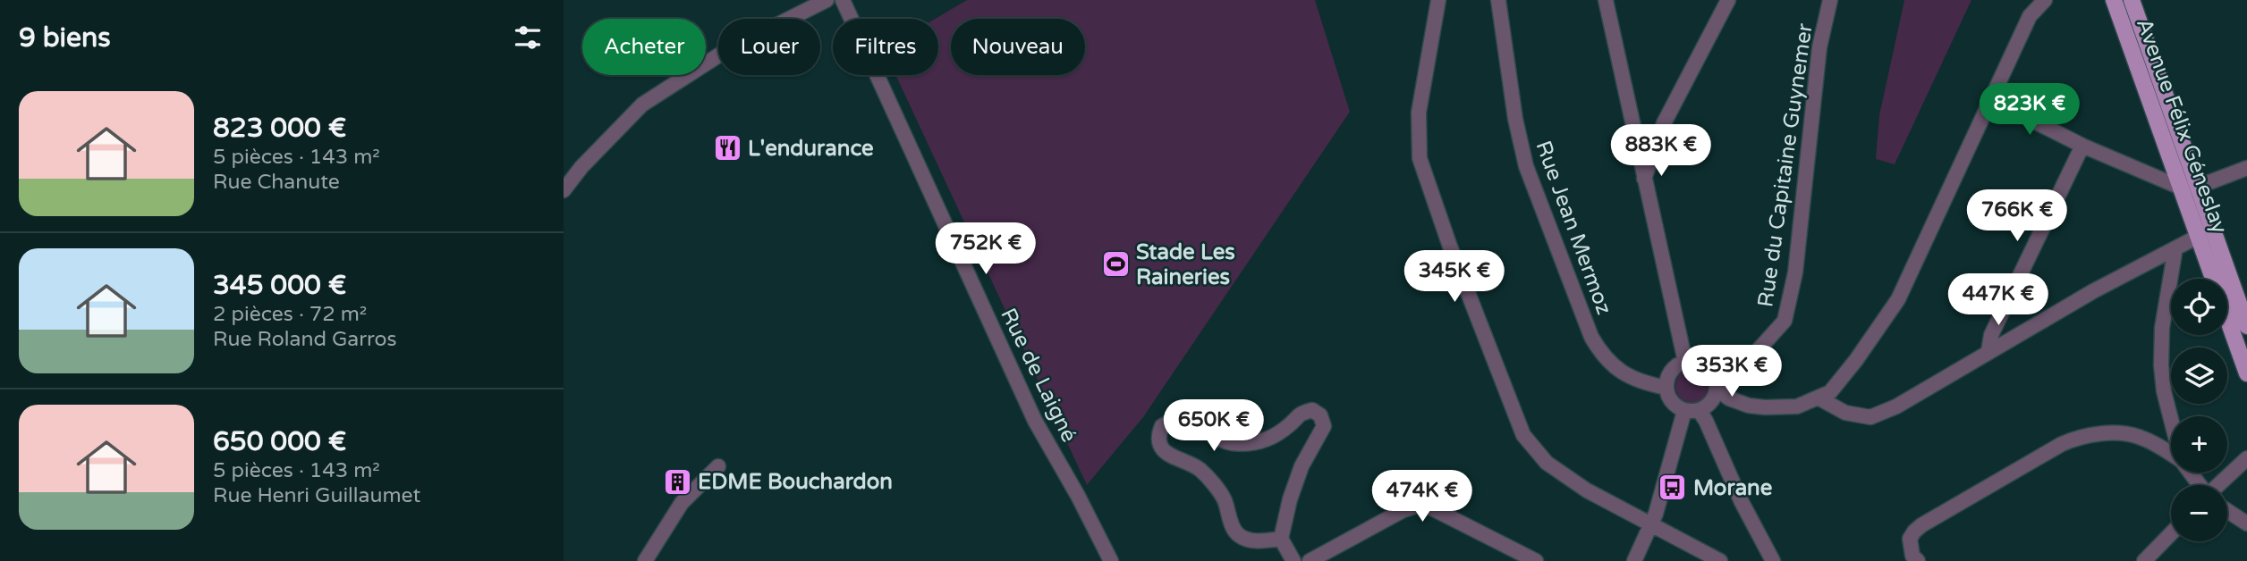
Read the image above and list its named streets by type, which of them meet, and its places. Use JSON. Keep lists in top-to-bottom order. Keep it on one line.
{"streets":{"main road":["Avenue Félix Géneslay"],"street":["Rue du Capitaine Guynemer","Rue Jean Mermoz","Rue de Laigné"]},"crossings":[["Rue du Capitaine Guynemer","Rue Jean Mermoz"]],"places":{"restaurant":["L'endurance"],"sports":["Stade Les Raineries"],"building":["EDME Bouchardon"],"bus stop":["Morane"]},"page":{"heading":"9 biens","chip":["Acheter","Louer","Filtres","Nouveau"],"list":[{"name":"823 000 €","note":"5 pièces · 143 m² · Rue Chanute"},{"name":"345 000 €","note":"2 pièces · 72 m² · Rue Roland Garros"},{"name":"650 000 €","note":"5 pièces · 143 m² · Rue Henri Guillaumet"}],"price":["823K €","883K €","766K €","752K €","345K €","447K €","353K €","650K €","474K €"],"map_buttons":["+","−"]}}
